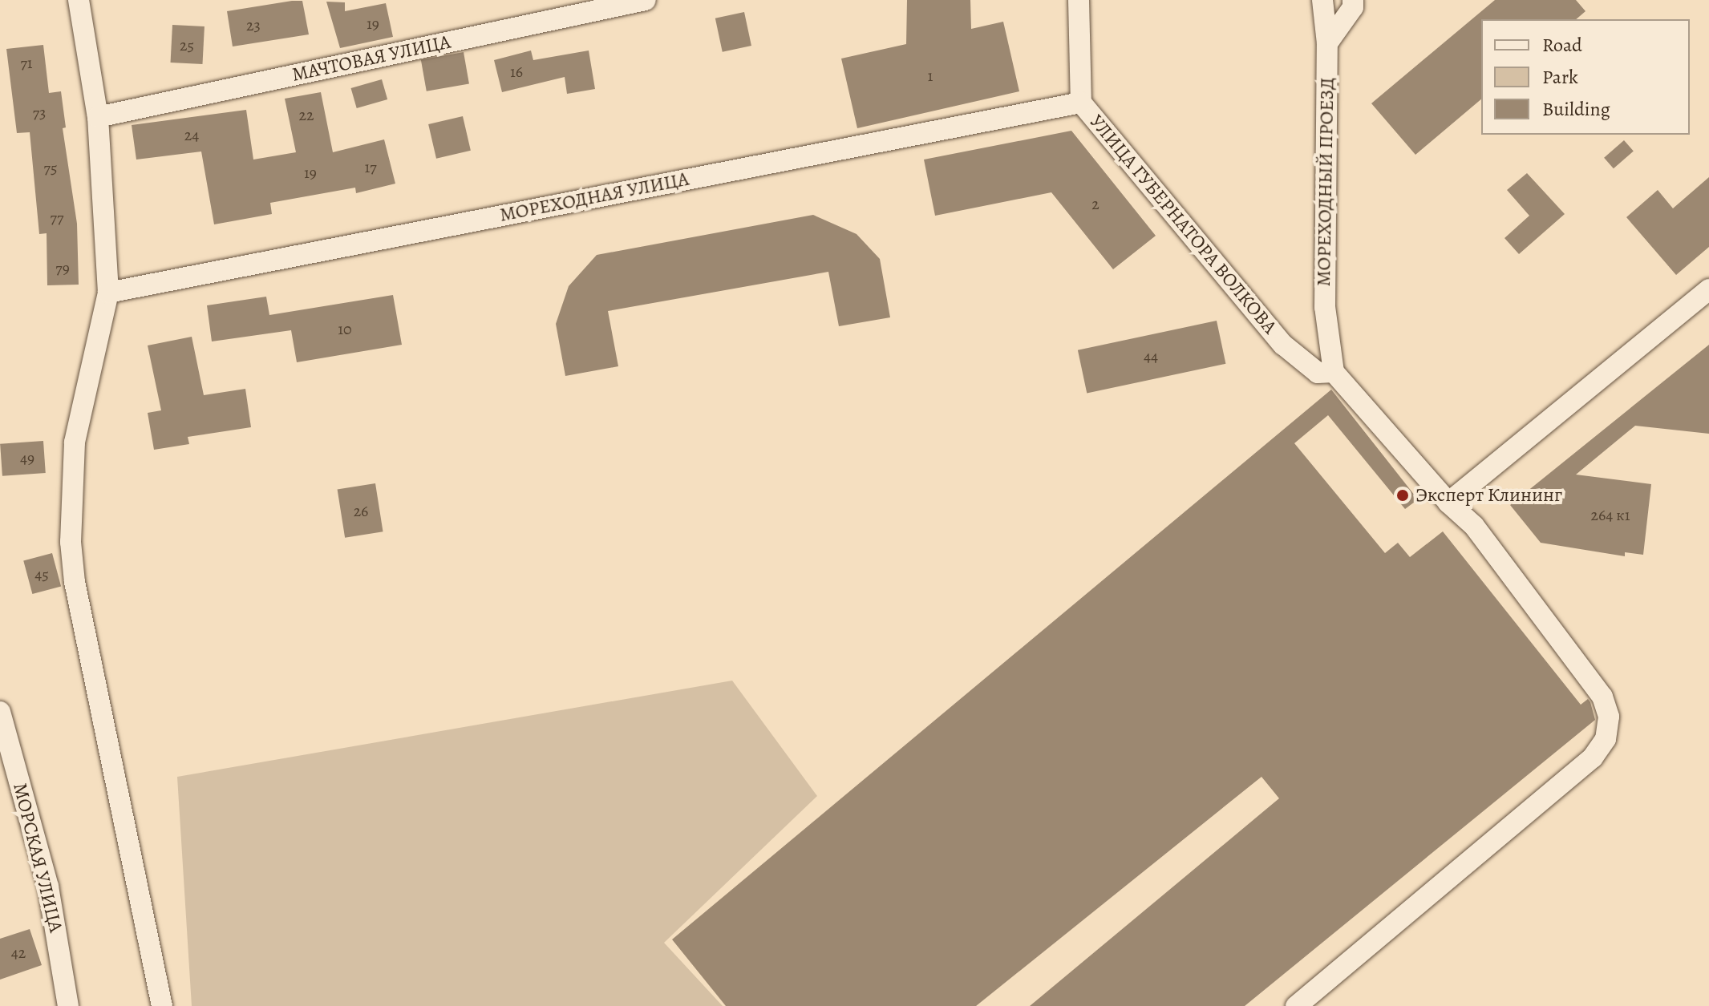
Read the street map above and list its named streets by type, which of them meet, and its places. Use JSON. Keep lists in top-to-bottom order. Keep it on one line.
{"streets":{"street":["МАЧТОВАЯ УЛИЦА","МОРЕХОДНЫЙ ПРОЕЗД","МОРЕХОДНАЯ УЛИЦА","УЛИЦА ГУБЕРНАТОРА ВОЛКОВА","МОРСКАЯ УЛИЦА"]},"crossings":[["МОРЕХОДНЫЙ ПРОЕЗД","УЛИЦА ГУБЕРНАТОРА ВОЛКОВА"],["МОРЕХОДНАЯ УЛИЦА","УЛИЦА ГУБЕРНАТОРА ВОЛКОВА"]],"places":["Эксперт Клининг"],"house_numbers":["19","23","25","71","16","1","73","22","24","17","75","19","2","77","79","10","44","49","26","264 к1","45","42"],"legend":["Road","Park","Building"]}
